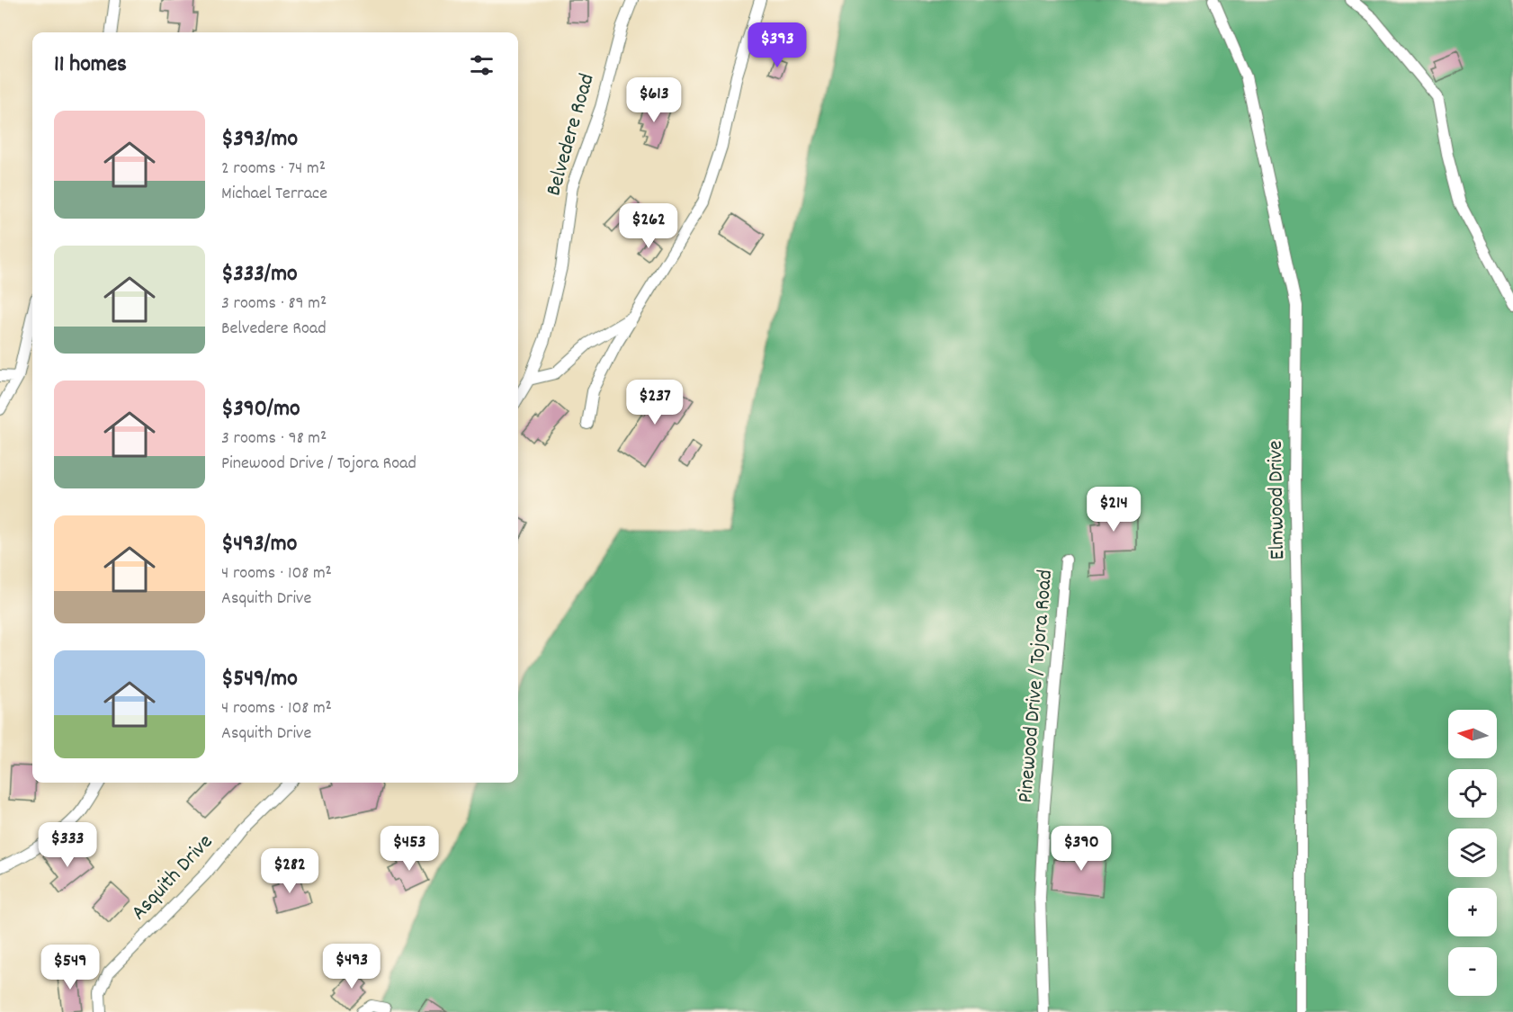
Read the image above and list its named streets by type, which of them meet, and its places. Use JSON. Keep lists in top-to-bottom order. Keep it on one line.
{"streets":{"street":["Belvedere Road","Elmwood Drive","Pinewood Drive / Tojora Road","Asquith Drive"]},"north":"left","page":{"price":["$393","$613","$262","$237","$214","$333","$453","$390","$282","$493","$549"],"heading":"11 homes","list":[{"name":"$393/mo","note":"2 rooms · 74 m² · Michael Terrace"},{"name":"$333/mo","note":"3 rooms · 89 m² · Belvedere Road"},{"name":"$390/mo","note":"3 rooms · 98 m² · Pinewood Drive / Tojora Road"},{"name":"$493/mo","note":"4 rooms · 108 m² · Asquith Drive"},{"name":"$549/mo","note":"4 rooms · 108 m² · Asquith Drive"}],"map_buttons":["+","−"]}}
